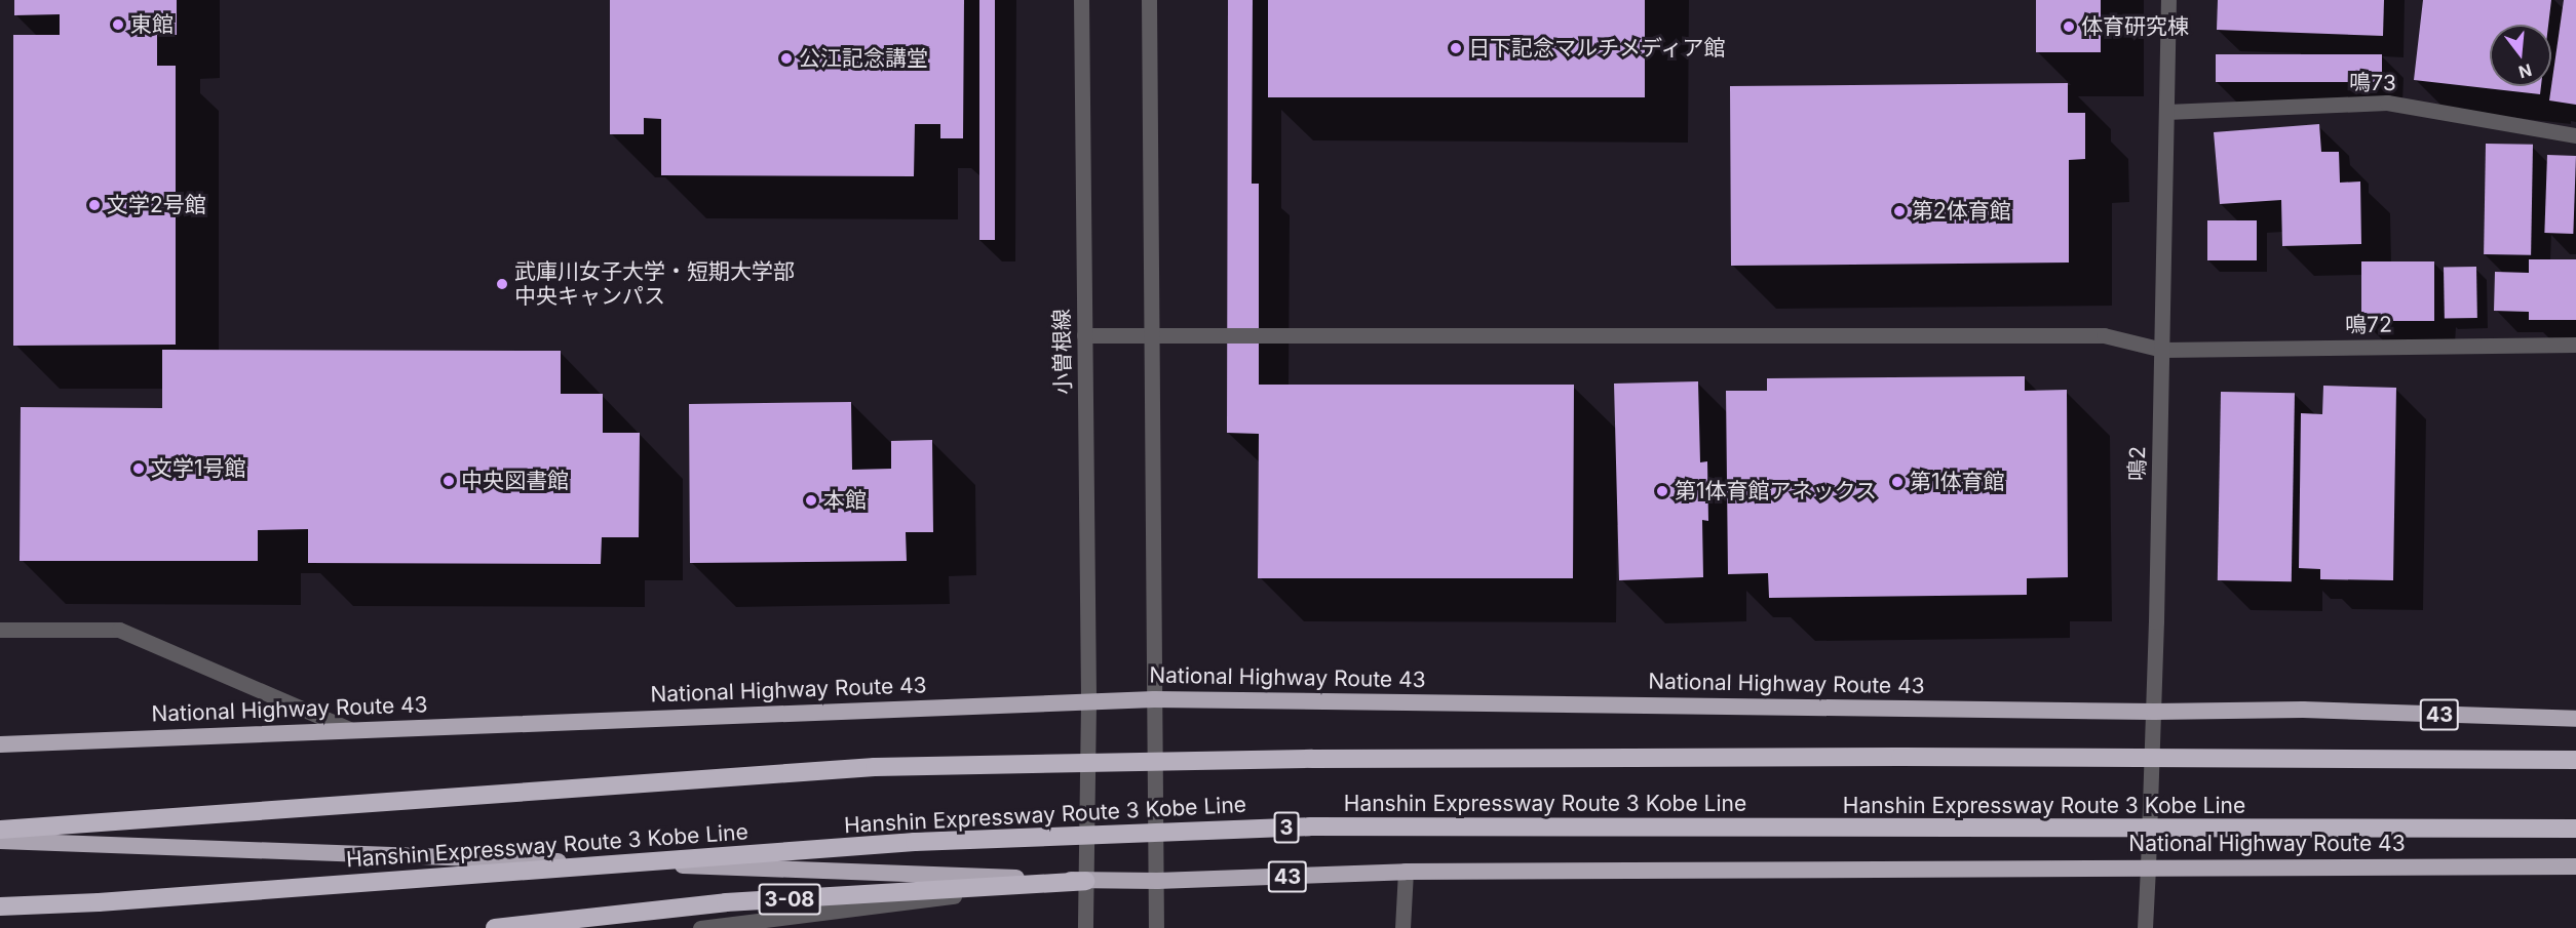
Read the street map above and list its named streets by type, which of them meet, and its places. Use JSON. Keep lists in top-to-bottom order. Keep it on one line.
{"streets":{"highway":["National Highway Route 43","43","Hanshin Expressway Route 3 Kobe Line","3","3-08"],"street":["鳴73","鳴72","小曽根線","鳴2"]},"crossings":[["鳴73","鳴2"],["鳴72","小曽根線"],["鳴72","鳴2"],["小曽根線","National Highway Route 43"],["小曽根線","3-08"],["鳴2","National Highway Route 43"],["National Highway Route 43","3-08"]],"places":["東館","体育研究棟","日下記念マルチメディア館","公江記念講堂","文学2号館","第2体育館","武庫川女子大学・短期大学部 中央キャンパス","文学1号館","中央図書館","第1体育館","第1体育館アネックス","本館"],"north":"bottom"}
